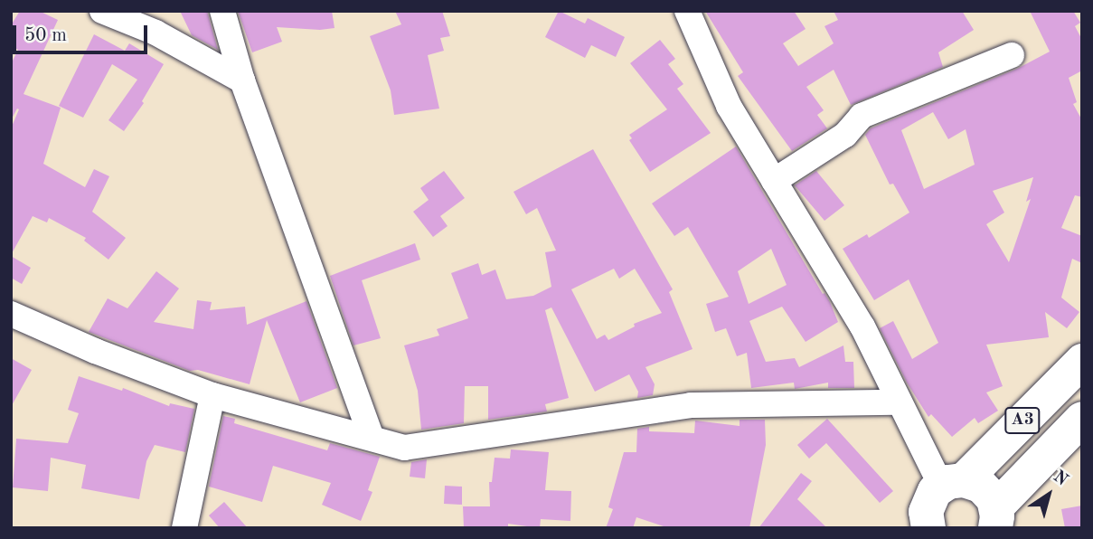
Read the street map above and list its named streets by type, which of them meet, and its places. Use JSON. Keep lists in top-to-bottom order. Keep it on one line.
{"streets":{"highway":["A3"]},"scale_bar":"50 m","north":"top right"}
